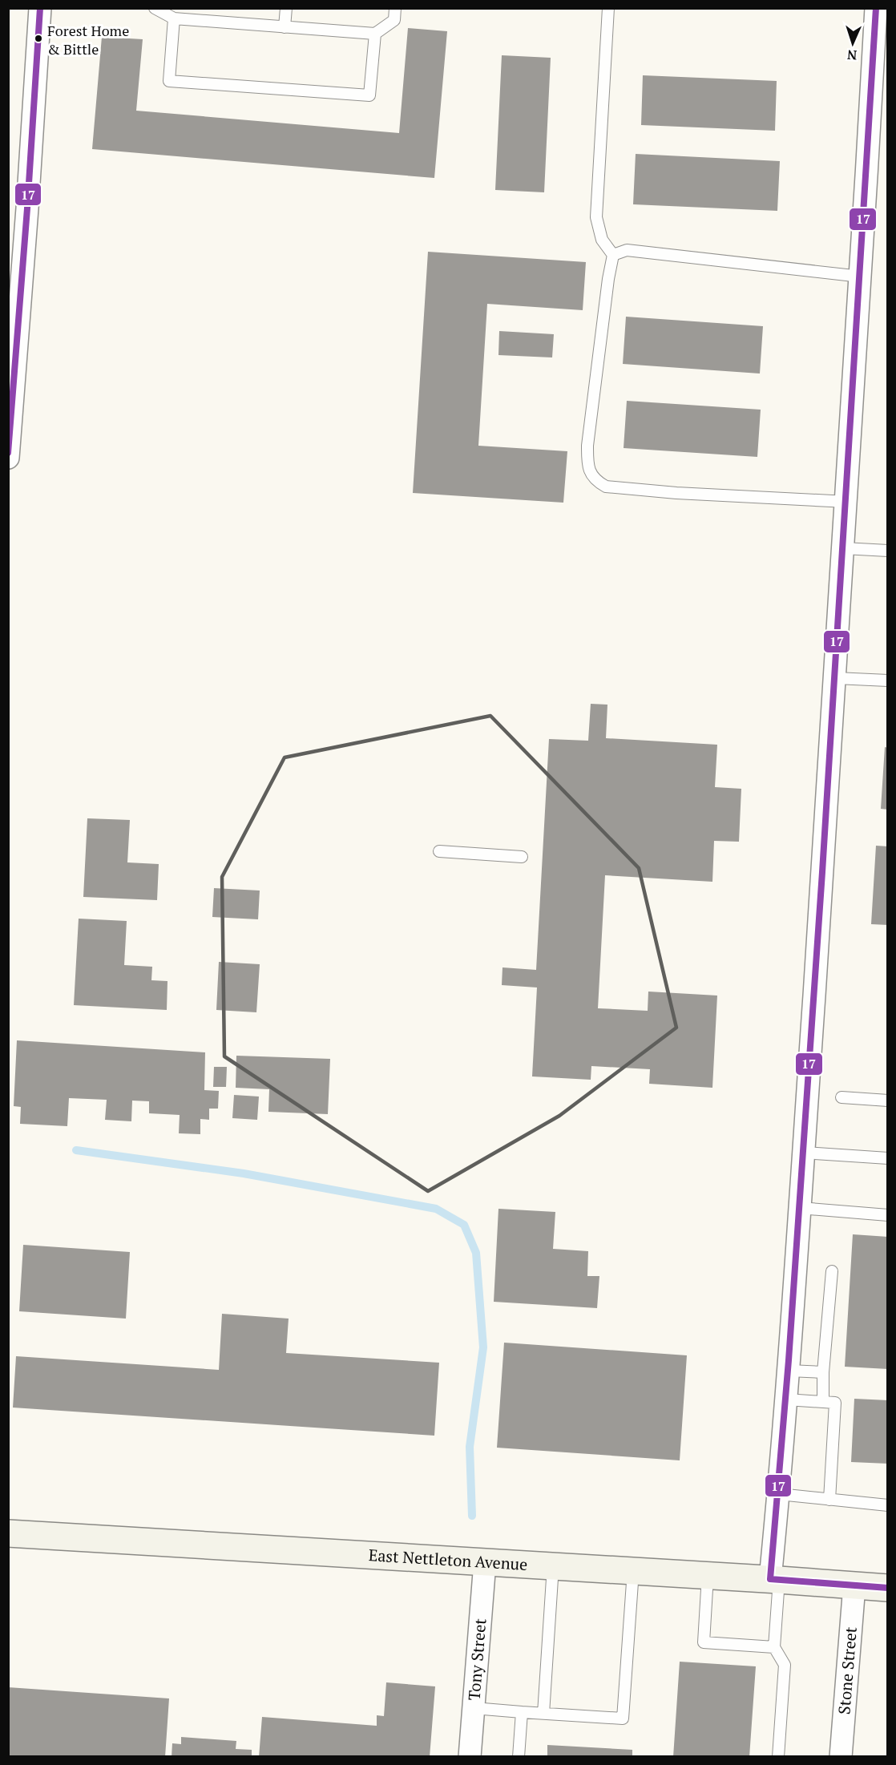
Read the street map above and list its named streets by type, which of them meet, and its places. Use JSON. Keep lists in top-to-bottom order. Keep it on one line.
{"streets":{"main road":["East Nettleton Avenue"],"street":["Tony Street","Stone Street"]},"crossings":[["East Nettleton Avenue","Tony Street"],["East Nettleton Avenue","Stone Street"]],"places":["Forest Home & Bittle"],"lines":["transit line 17"],"north":"bottom"}
